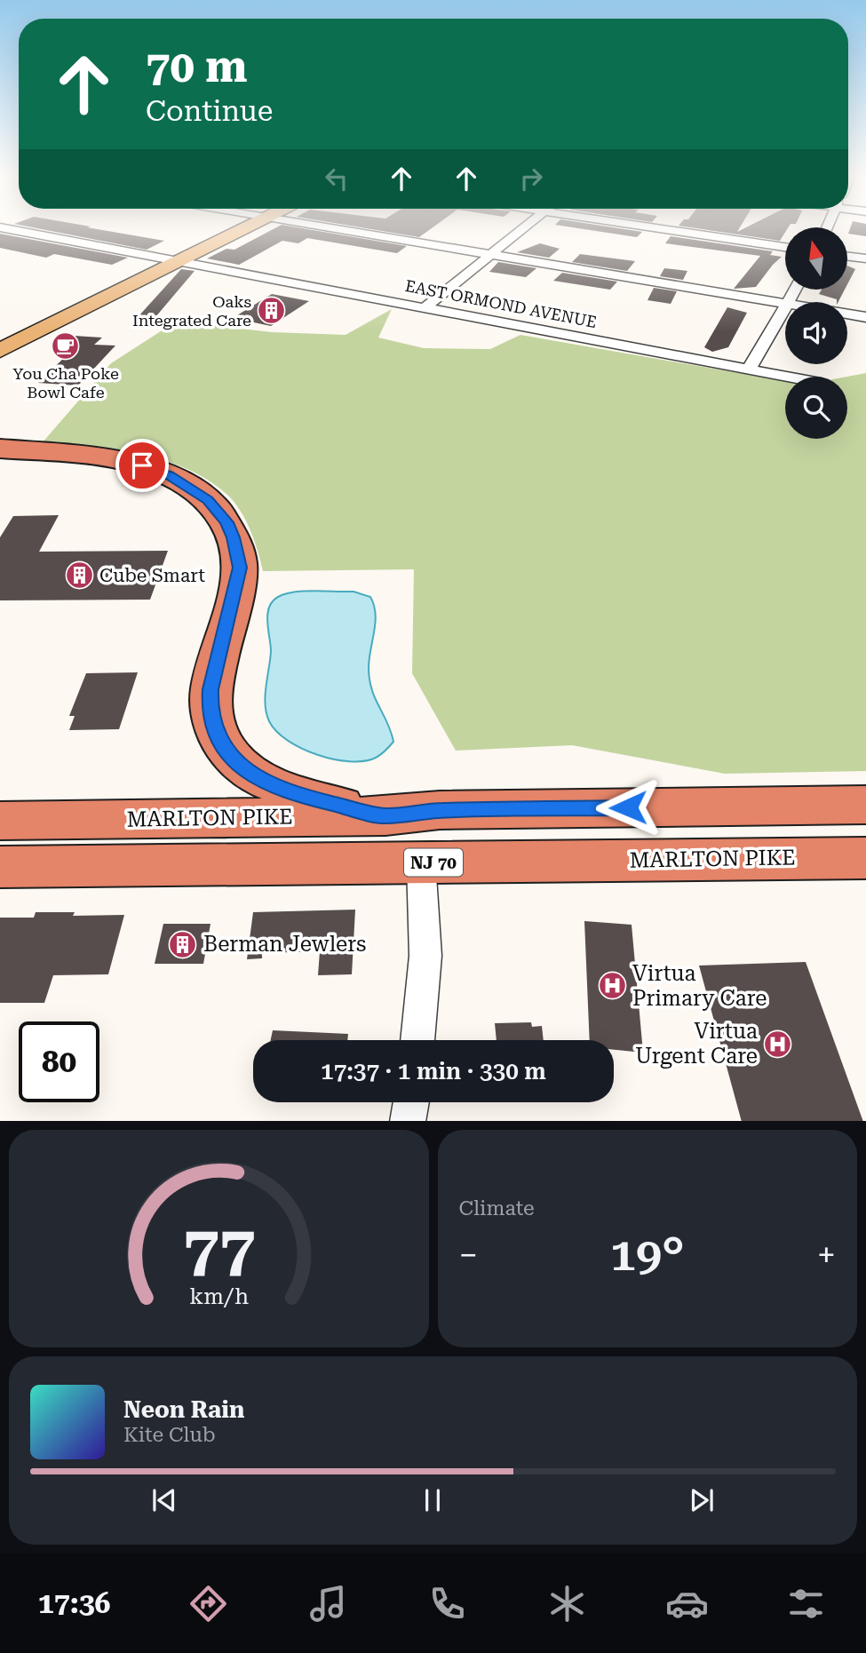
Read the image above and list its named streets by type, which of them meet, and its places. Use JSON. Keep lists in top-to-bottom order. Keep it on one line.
{"streets":{"highway":["MARLTON PIKE","NJ 70"],"street":["EAST ORMOND AVENUE"]},"places":{"building":["Oaks Integrated Care","Cube Smart","Berman Jewlers"],"cafe":["You Cha Poke Bowl Cafe"],"hospital":["Virtua Primary Care","Virtua Urgent Care"]},"north":"top","page":{"turn":["70 m","Continue"],"limit":"80","trip":"17:37 · 1 min · 330 m","tile":"Climate","heat":["−","19°","+"],"song":["Neon Rain","Kite Club"],"tabs":"17:36","gauge":["77","km/h"]}}
